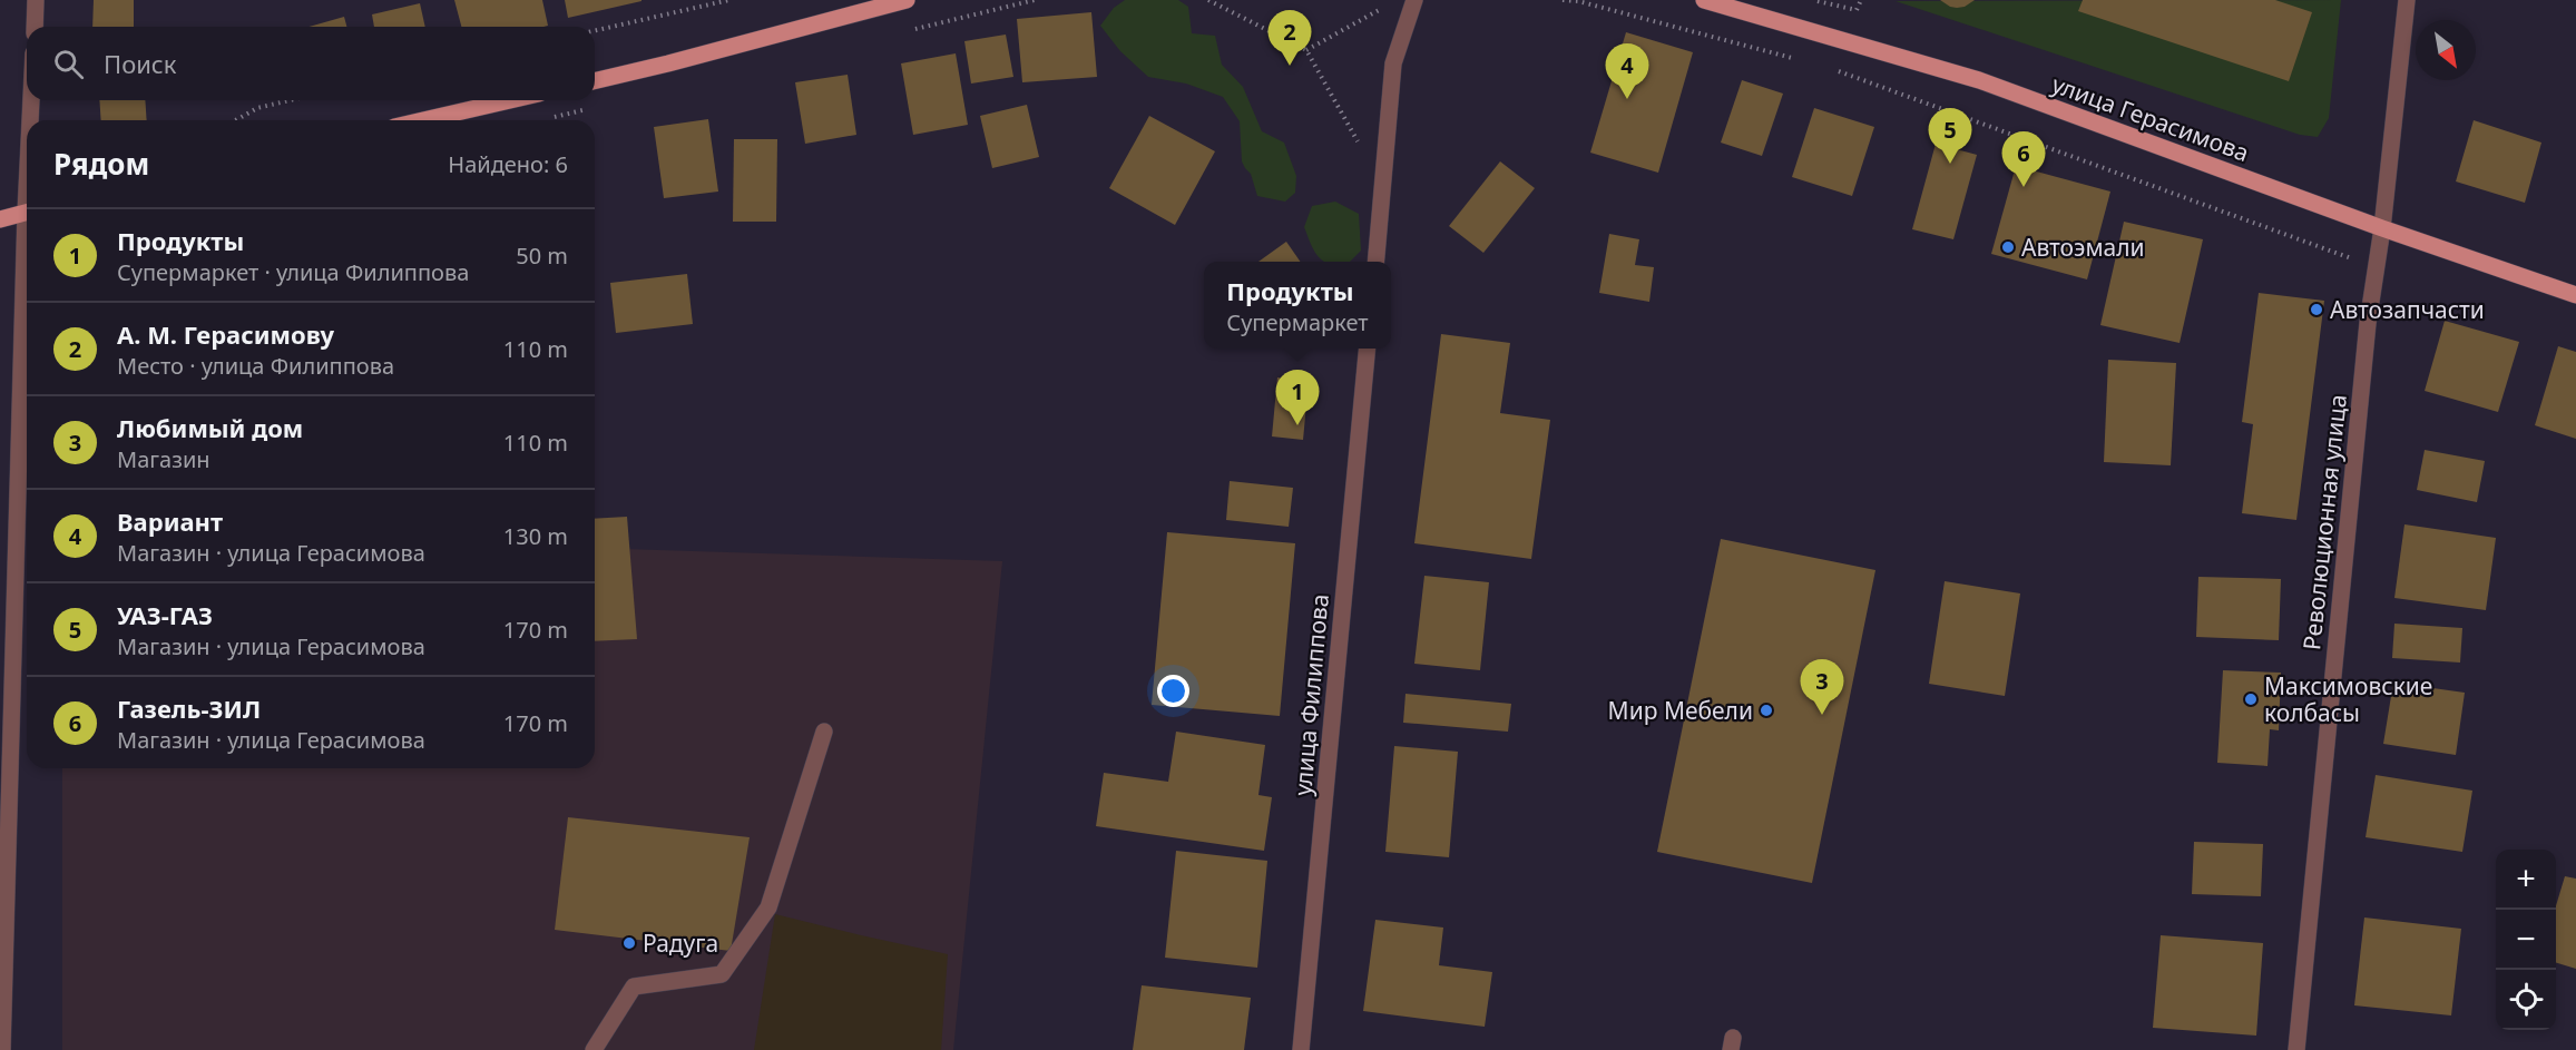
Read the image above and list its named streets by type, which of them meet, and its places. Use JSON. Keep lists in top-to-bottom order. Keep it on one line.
{"streets":{"main road":["улица Герасимова"],"street":["Революционная улица","улица Филиппова"]},"crossings":[["улица Герасимова","Революционная улица"]],"places":["Автоэмали","Автозапчасти","Максимовские колбасы","Мир Мебели","Радуга"],"north":"bottom right","page":{"pins":["2","4","5","6","1","3"],"search":"Поиск","heading":["Рядом","Найдено: 6"],"list":[{"mark":"1","name":"Продукты","note":"Супермаркет · улица Филиппова","value":"50 m"},{"mark":"2","name":"А. М. Герасимову","note":"Место · улица Филиппова","value":"110 m"},{"mark":"3","name":"Любимый дом","note":"Магазин","value":"110 m"},{"mark":"4","name":"Вариант","note":"Магазин · улица Герасимова","value":"130 m"},{"mark":"5","name":"УАЗ-ГАЗ","note":"Магазин · улица Герасимова","value":"170 m"},{"mark":"6","name":"Газель-ЗИЛ","note":"Магазин · улица Герасимова","value":"170 m"}],"popup":["Продукты","Супермаркет"],"map_buttons":["+","−"]}}
